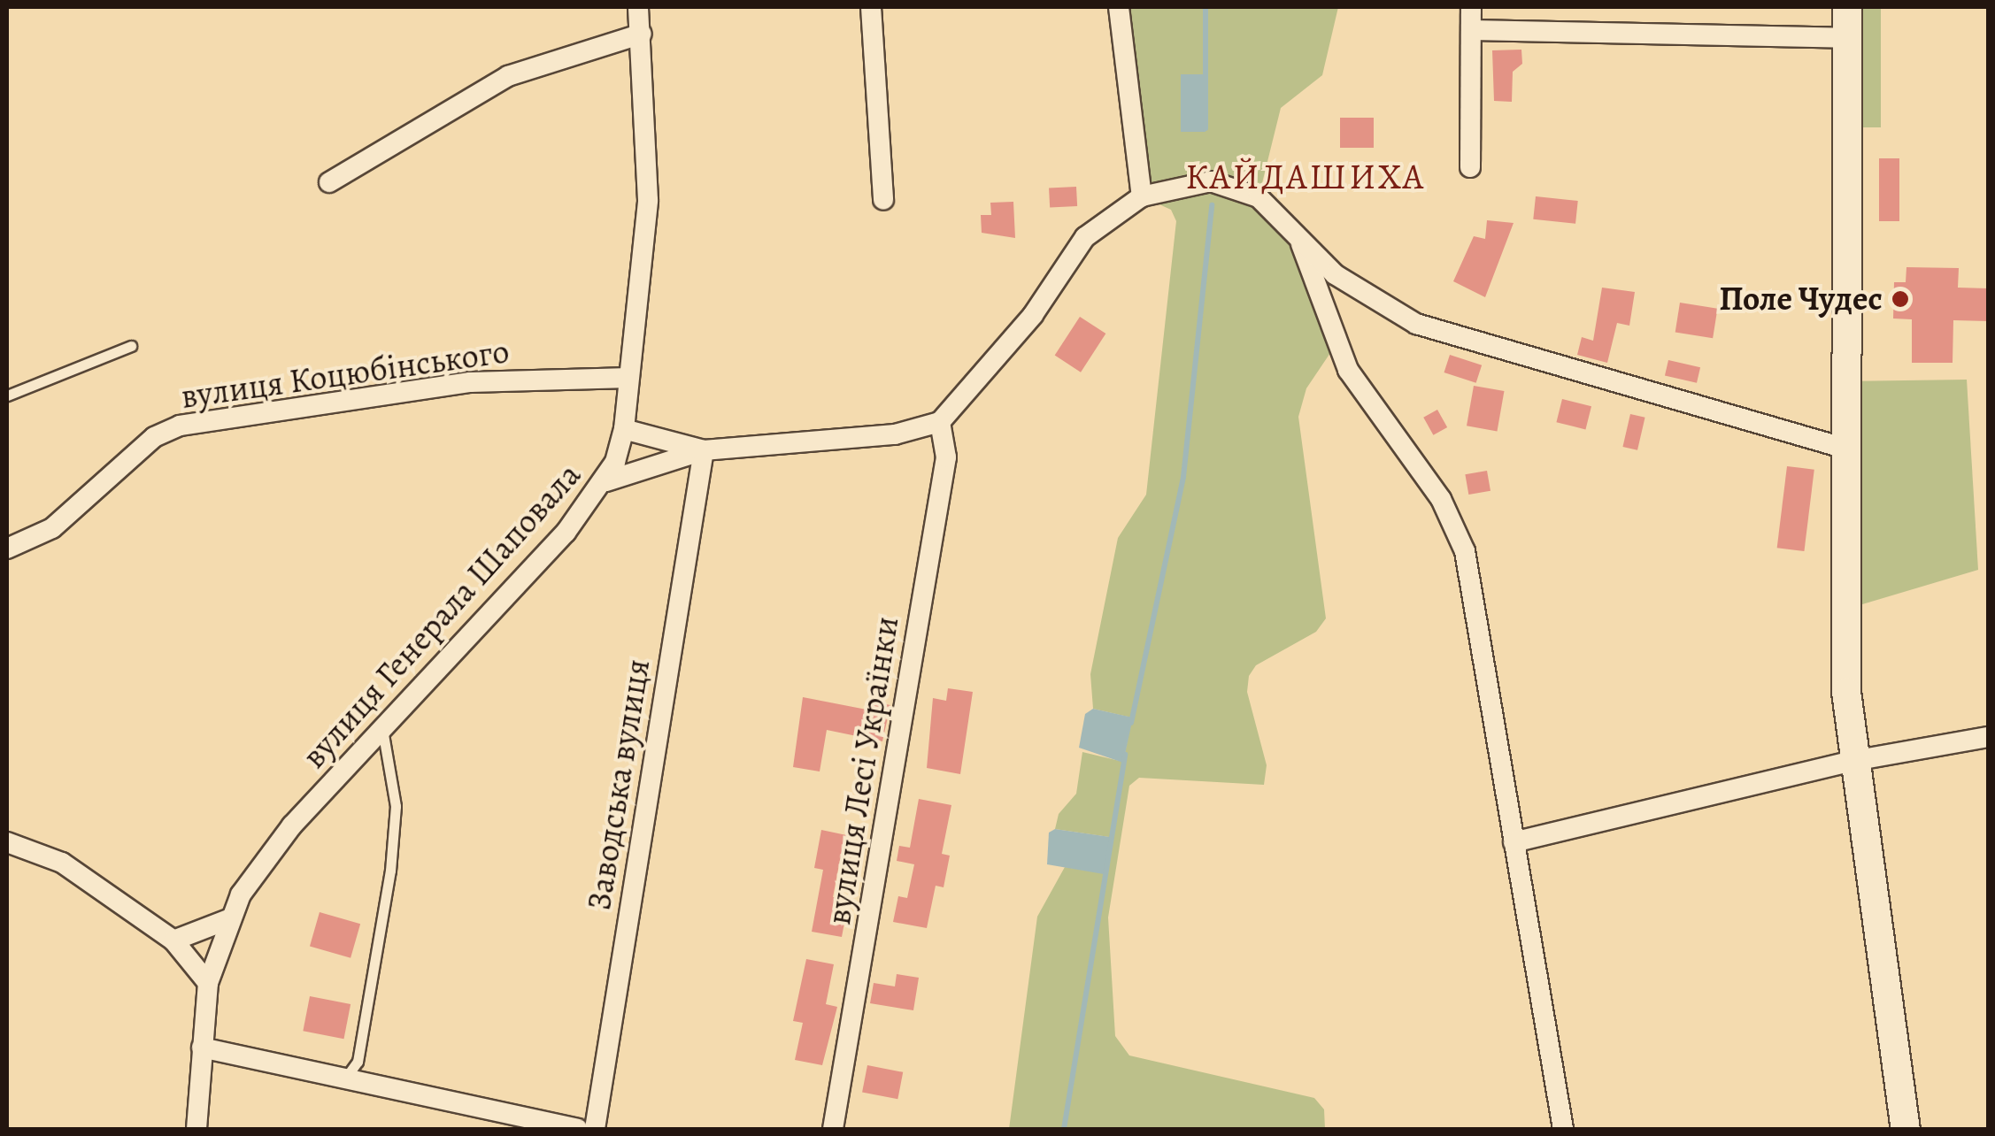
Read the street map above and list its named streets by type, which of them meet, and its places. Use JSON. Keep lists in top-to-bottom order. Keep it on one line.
{"streets":{"street":["вулиця Коцюбінського","вулиця Генерала Шаповала","вулиця Лесі Українки","Заводська вулиця"]},"crossings":[["вулиця Коцюбінського","вулиця Генерала Шаповала"]],"districts":["КАЙДАШИХА"],"places":["Поле Чудес"]}
